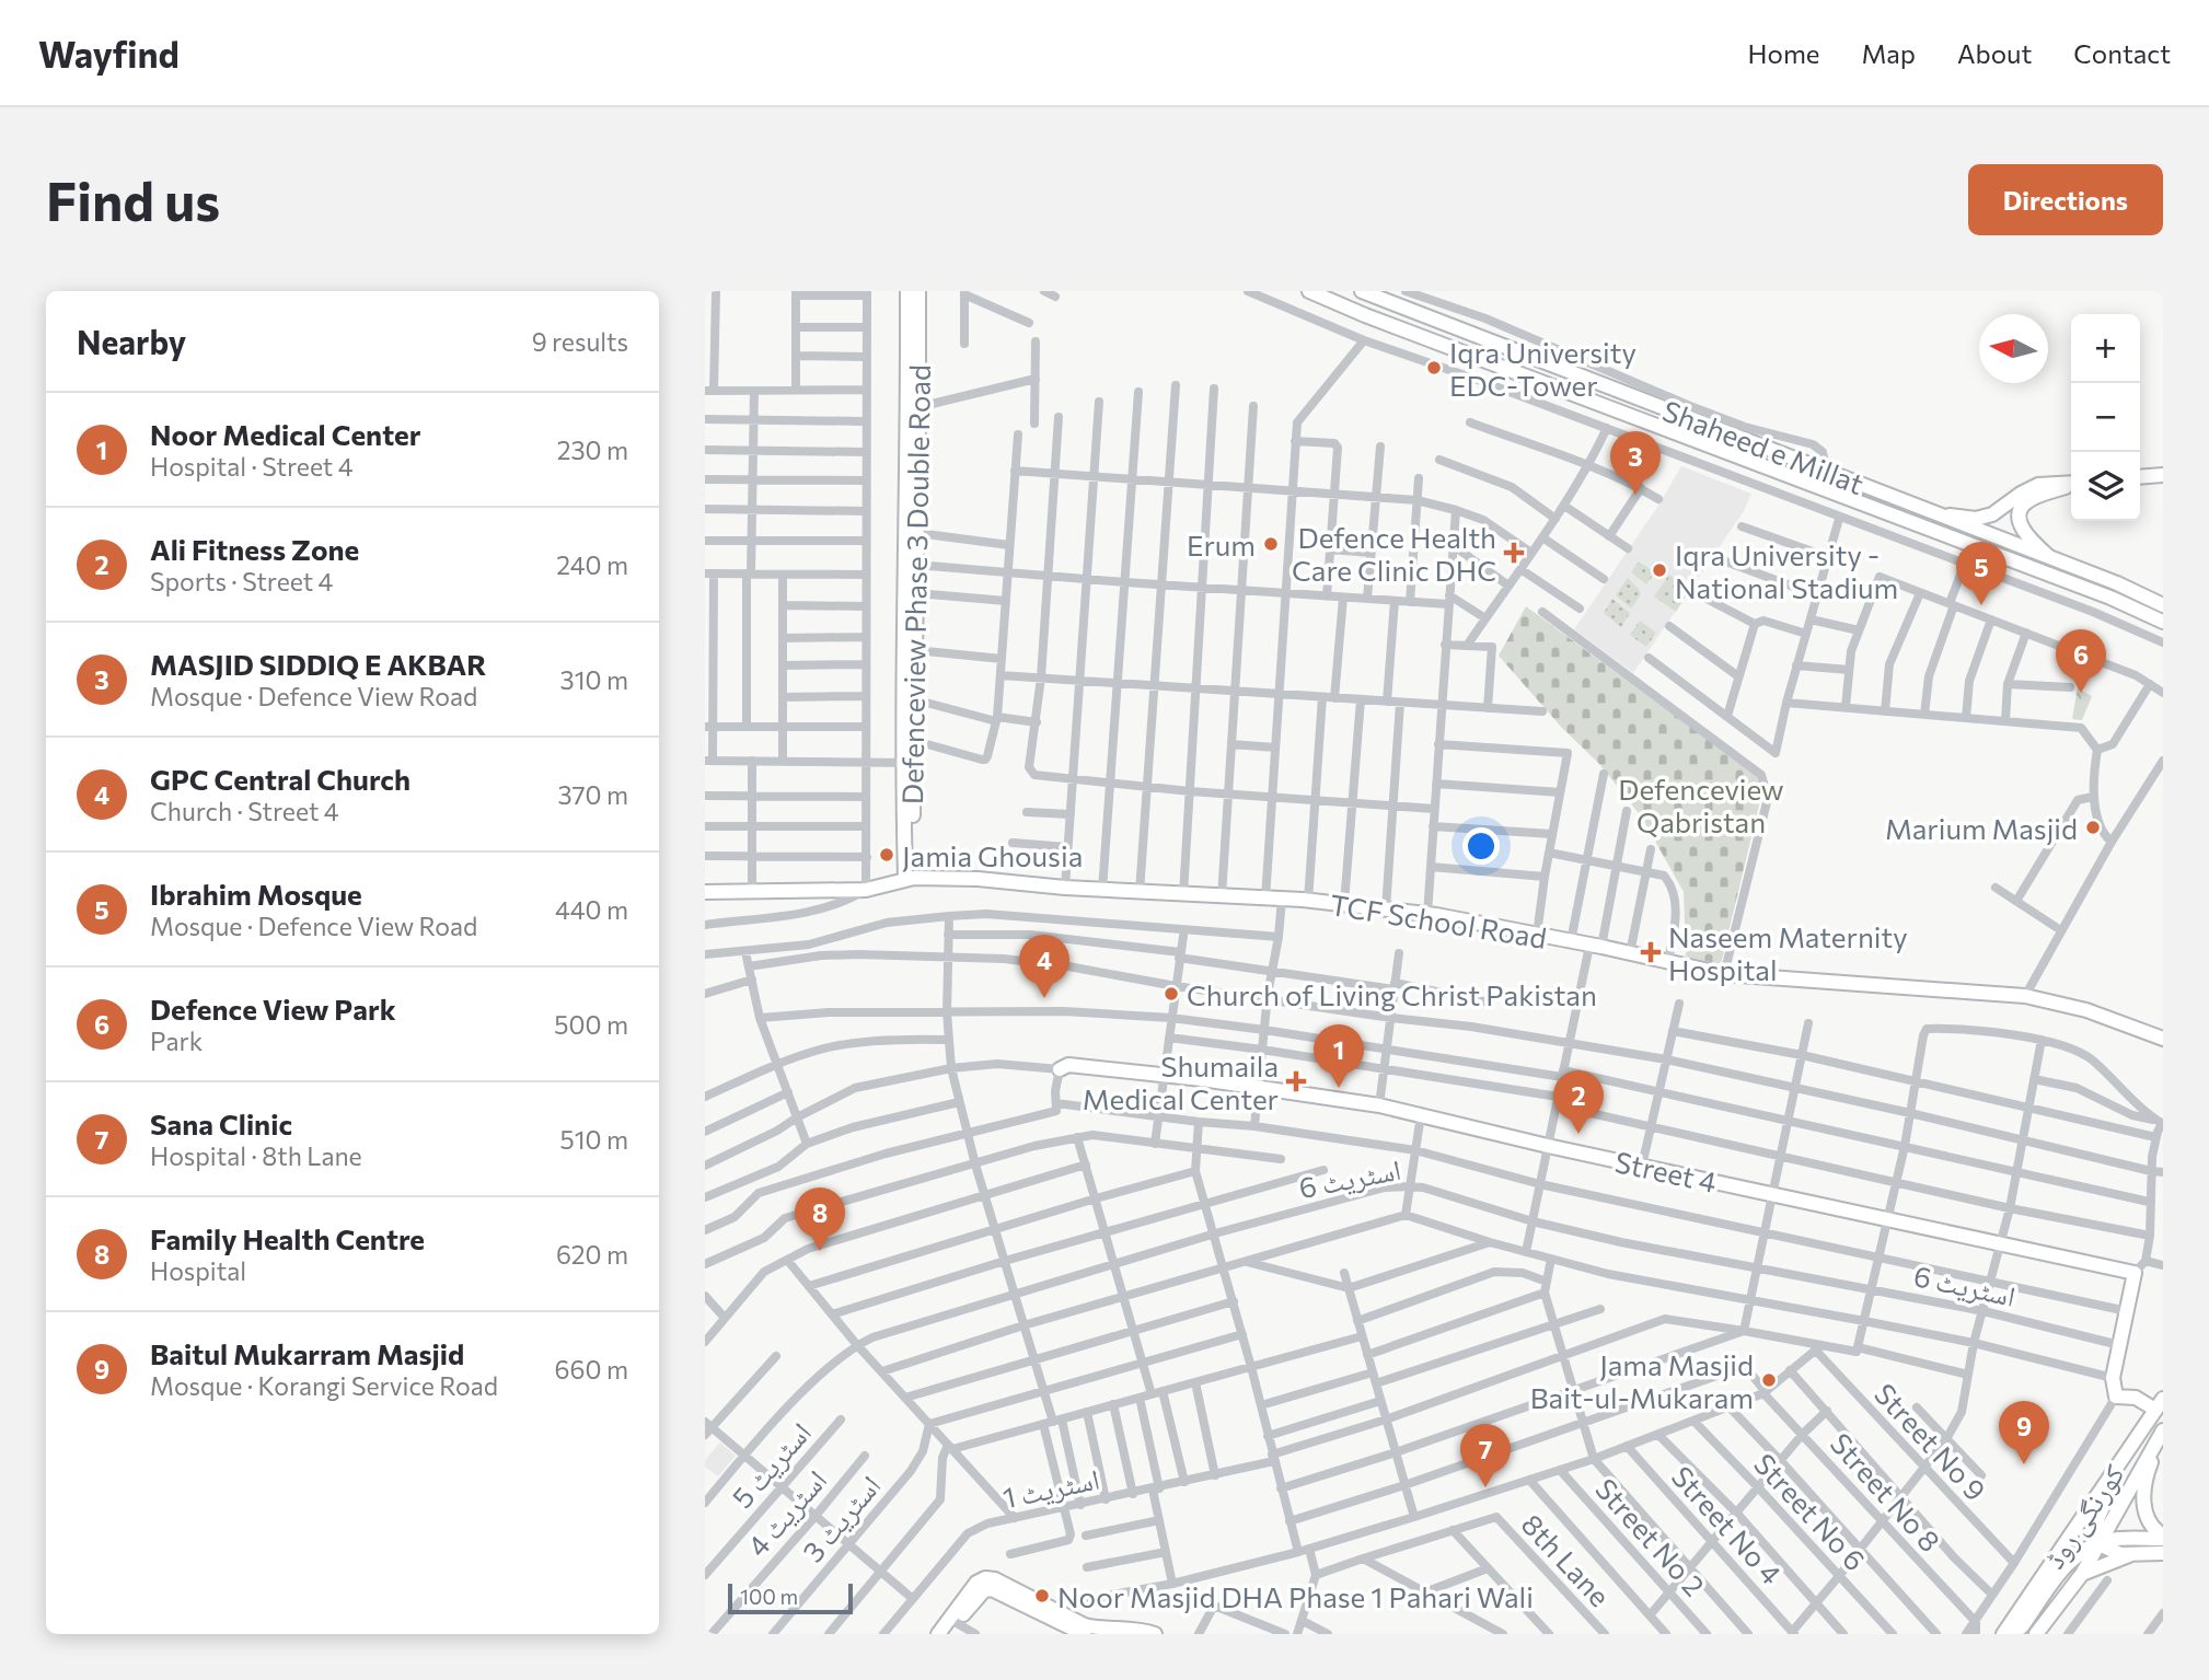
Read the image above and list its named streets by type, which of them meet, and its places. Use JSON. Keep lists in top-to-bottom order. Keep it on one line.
{"streets":{"street":["Shaheed e Millat","Defenceview Phase 3 Double Road","TCF School Road","Street 4","اسٹریٹ 6","Street No 9","اسٹریٹ 5","اسٹریٹ 1","Street No 8","Street No 6","اسٹریٹ 4","کورنگی روڈ","اسٹریٹ 3","Street No 4","Street No 2","8th Lane"]},"crossings":[["Defenceview Phase 3 Double Road","TCF School Road"],["Street No 9","اسٹریٹ 1"]],"parks":["Defenceview Qabristan"],"places":{"other":["Iqra University EDC-Tower","Erum","Iqra University - National Stadium","Marium Masjid","Jamia Ghousia","Church of Living Christ Pakistan","Jama Masjid Bait-ul-Mukaram","Noor Masjid DHA Phase 1 Pahari Wali"],"health":["Defence Health Care Clinic DHC","Naseem Maternity Hospital","Shumaila Medical Center"]},"scale_bar":"100 m","north":"left","page":{"header":"Wayfind","nav":["Home","Map","About","Contact"],"buttons":"Directions","title":"Find us","heading":["Nearby","9 results"],"map_buttons":["+","−"],"list":[{"mark":"1","name":"Noor Medical Center","note":"Hospital · Street 4","value":"230 m"},{"mark":"2","name":"Ali Fitness Zone","note":"Sports · Street 4","value":"240 m"},{"mark":"3","name":"MASJID SIDDIQ E AKBAR","note":"Mosque · Defence View Road","value":"310 m"},{"mark":"4","name":"GPC Central Church","note":"Church · Street 4","value":"370 m"},{"mark":"5","name":"Ibrahim Mosque","note":"Mosque · Defence View Road","value":"440 m"},{"mark":"6","name":"Defence View Park","note":"Park","value":"500 m"},{"mark":"7","name":"Sana Clinic","note":"Hospital · 8th Lane","value":"510 m"},{"mark":"8","name":"Family Health Centre","note":"Hospital","value":"620 m"},{"mark":"9","name":"Baitul Mukarram Masjid","note":"Mosque · Korangi Service Road","value":"660 m"}],"pins":["3","5","6","4","1","2","8","9","7"],"scale":"100 m"}}
